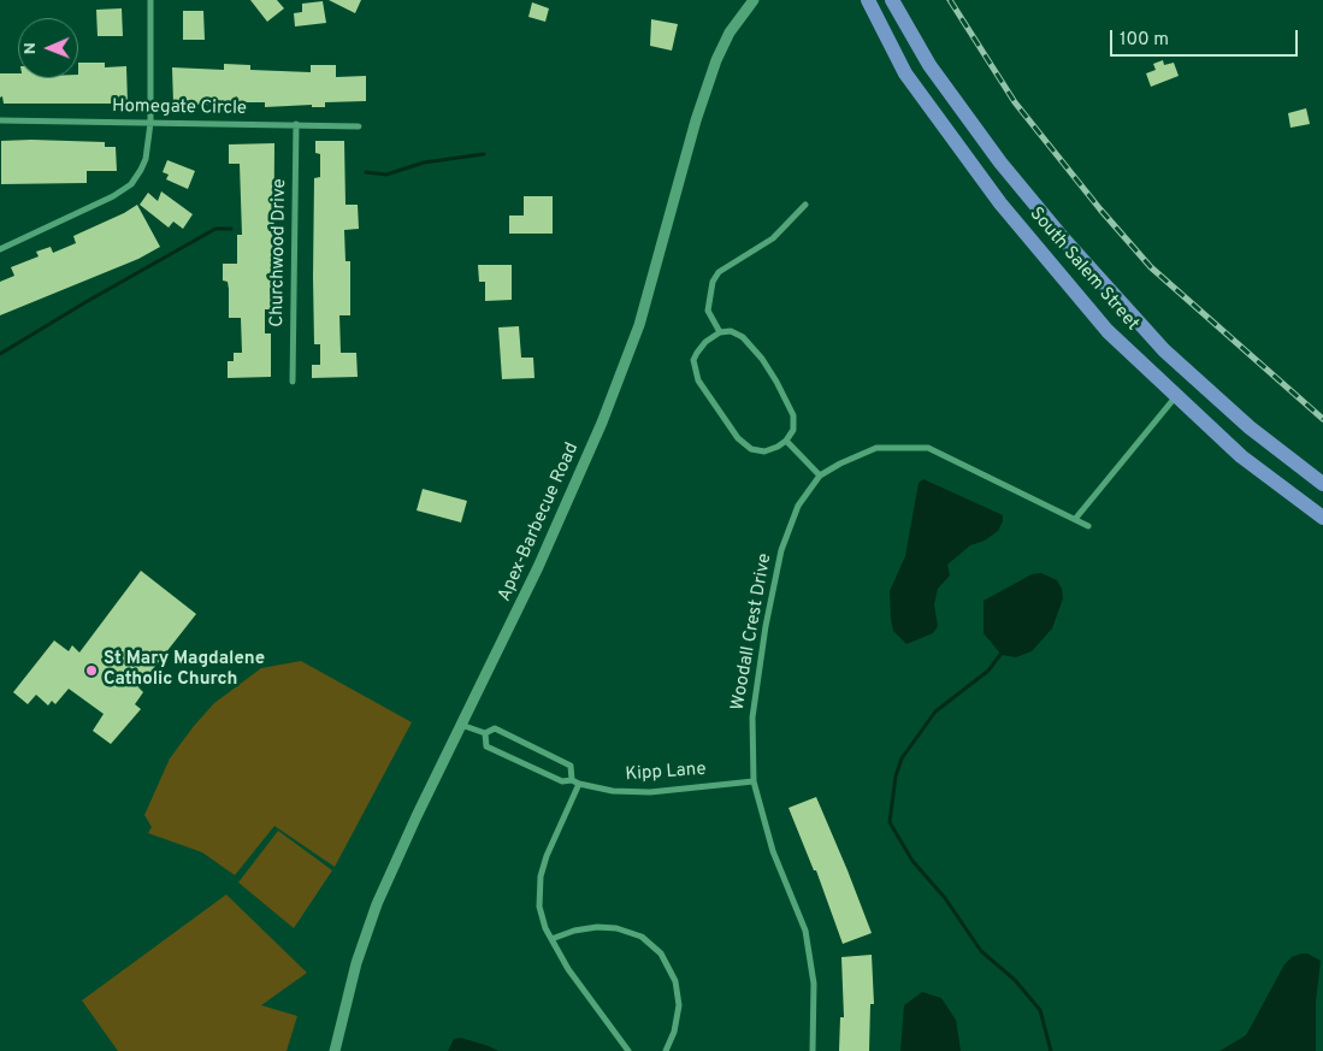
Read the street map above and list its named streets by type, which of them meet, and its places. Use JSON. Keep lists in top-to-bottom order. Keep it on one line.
{"streets":{"main road":["South Salem Street"],"street":["Homegate Circle","Churchwood Drive","Apex-Barbecue Road","Woodall Crest Drive","Kipp Lane"]},"crossings":[["Homegate Circle","Churchwood Drive"],["Woodall Crest Drive","Kipp Lane"]],"places":["St Mary Magdalene Catholic Church"],"scale_bar":"100 m","north":"left"}
